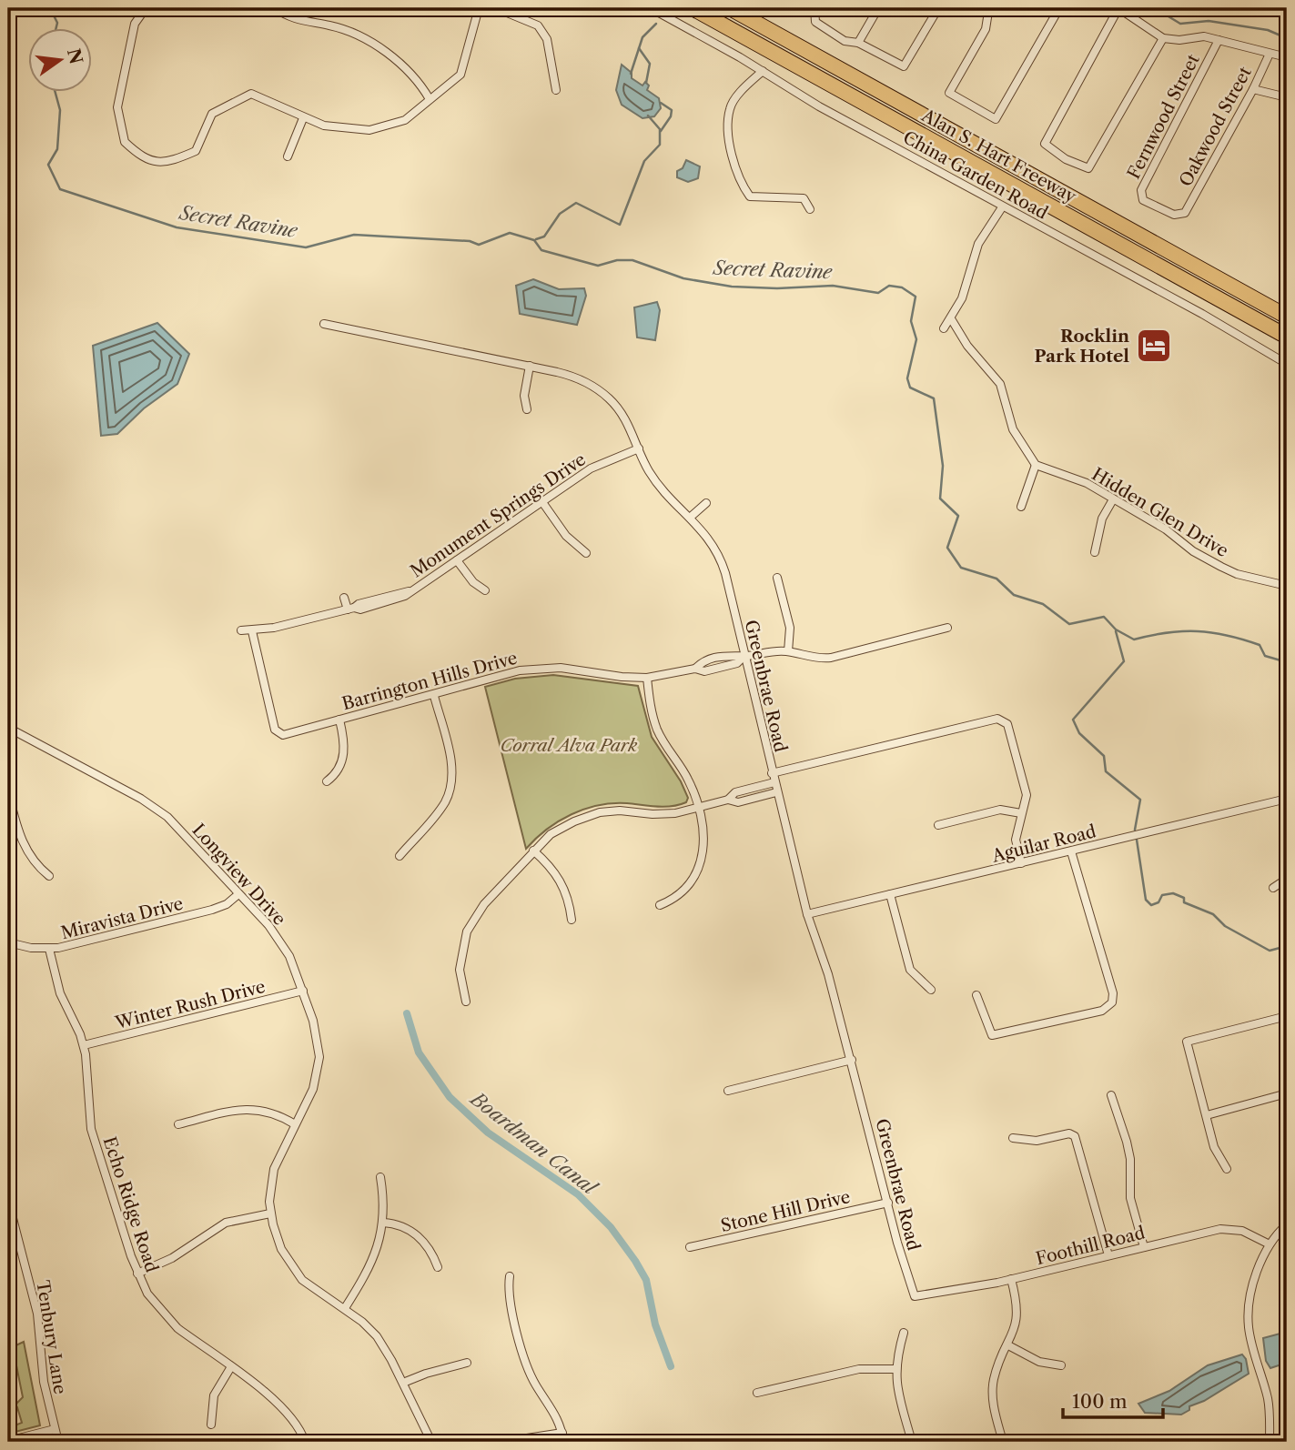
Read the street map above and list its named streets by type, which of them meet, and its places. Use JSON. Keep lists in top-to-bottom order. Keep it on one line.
{"streets":{"highway":["Alan S. Hart Freeway"],"street":["Fernwood Street","Oakwood Street","China Garden Road","Hidden Glen Drive","Monument Springs Drive","Barrington Hills Drive","Greenbrae Road","Aguilar Road","Longview Drive","Miravista Drive","Winter Rush Drive","Echo Ridge Road","Stone Hill Drive","Foothill Road","Tenbury Lane"]},"crossings":[["Fernwood Street","Oakwood Street"],["Monument Springs Drive","Barrington Hills Drive"],["Monument Springs Drive","Greenbrae Road"],["Barrington Hills Drive","Greenbrae Road"],["Greenbrae Road","Aguilar Road"],["Greenbrae Road","Stone Hill Drive"],["Greenbrae Road","Foothill Road"],["Longview Drive","Miravista Drive"],["Longview Drive","Winter Rush Drive"],["Miravista Drive","Echo Ridge Road"],["Winter Rush Drive","Echo Ridge Road"]],"water":["Secret Ravine","Boardman Canal"],"parks":["Corral Alva Park"],"places":{"hotel":["Rocklin Park Hotel"]},"scale_bar":"100 m","north":"right"}
